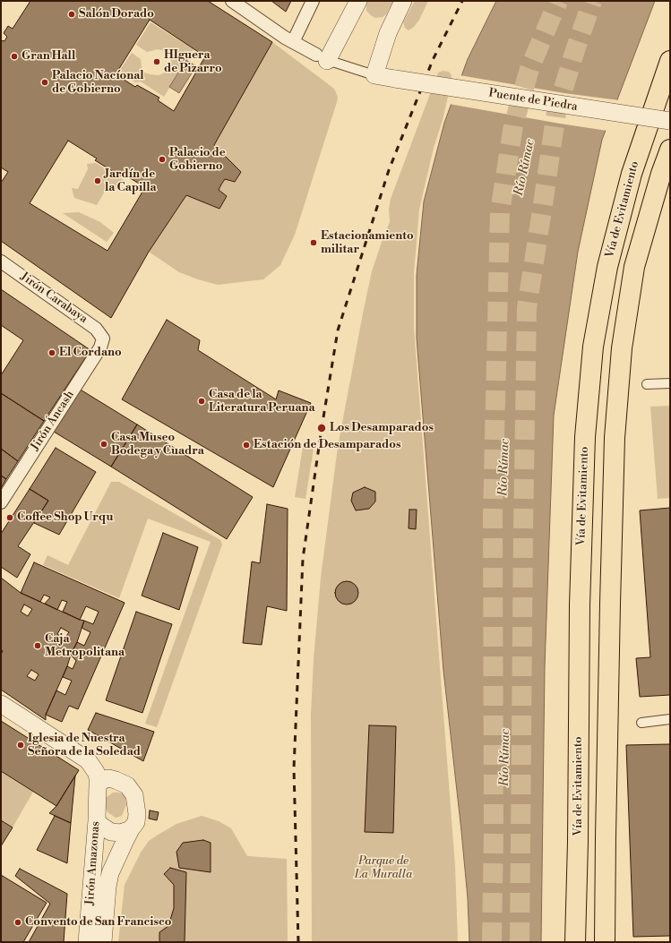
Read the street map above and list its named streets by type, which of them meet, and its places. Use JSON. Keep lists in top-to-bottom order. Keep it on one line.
{"streets":{"highway":["Vía de Evitamiento"],"street":["Puente de Piedra","Jirón Carabaya","Jirón Áncash","Jirón Amazonas"]},"crossings":[["Jirón Carabaya","Jirón Áncash"]],"water":["Río Rímac"],"parks":["Parque de La Muralla"],"places":["Salón Dorado","Gran Hall","HIguera de Pizarro","Palacio Nacíonal de Gobierno","Palacio de Gobierno","Jardín de la Capilla","Estacionamiento militar","El Cordano","Casa de la Literatura Peruana","Los Desamparados","Casa Museo Bodega y Cuadra","Estación de Desamparados","Coffee Shop Urqu","Caja Metropolitana","Iglesia de Nuestra Señora de la Soledad","Convento de San Francisco"]}
